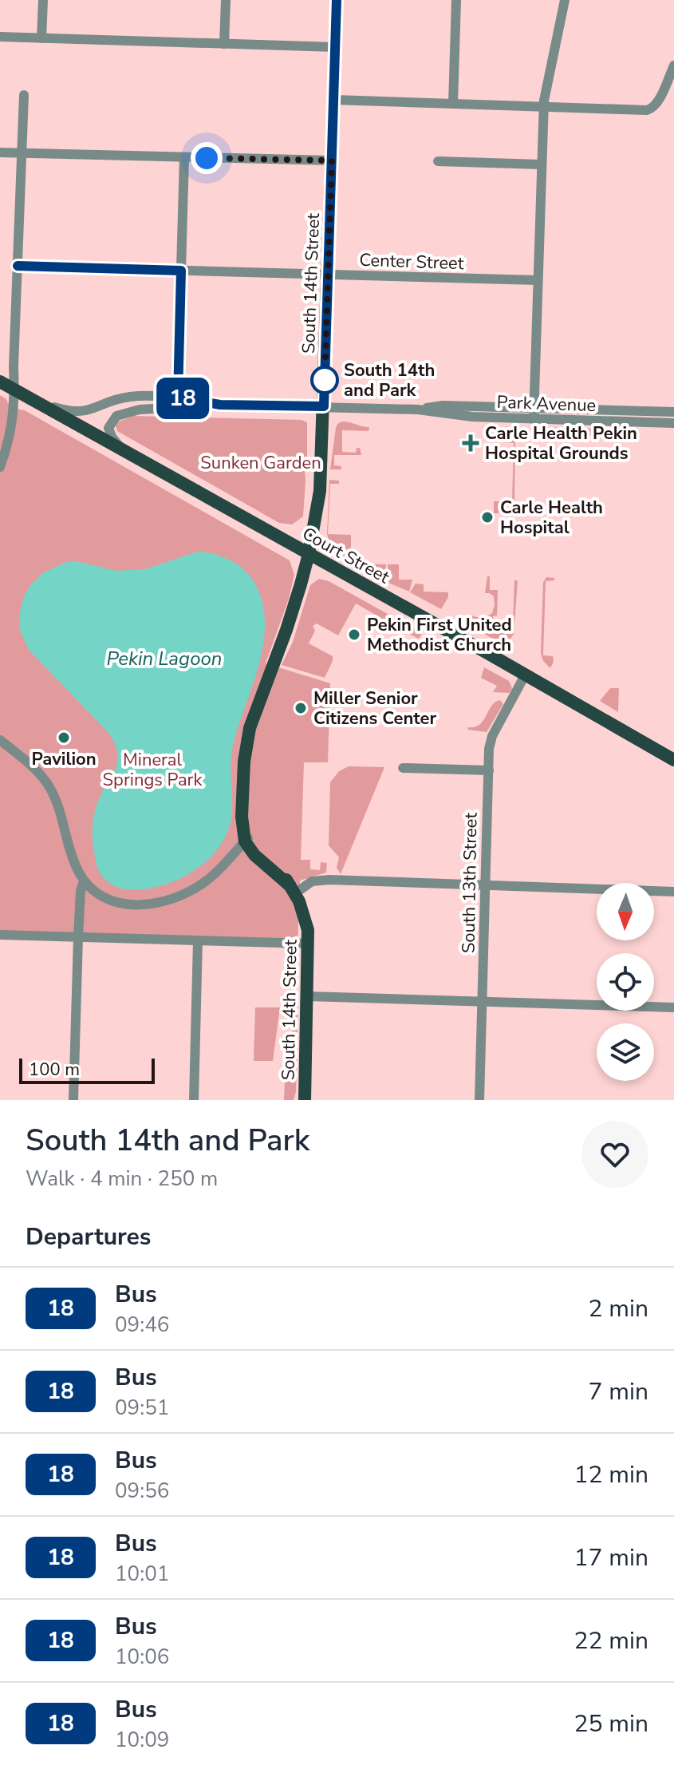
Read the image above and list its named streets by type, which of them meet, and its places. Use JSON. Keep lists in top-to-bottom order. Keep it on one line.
{"streets":{"main road":["South 14th Street","Court Street"],"street":["Center Street","Park Avenue","South 13th Street"]},"crossings":[["Center Street","South 14th Street"],["South 14th Street","Park Avenue"],["South 14th Street","Court Street"],["Park Avenue","Court Street"],["Court Street","South 13th Street"]],"water":["Pekin Lagoon"],"parks":["Sunken Garden","Mineral Springs Park"],"places":{"other":["South 14th and Park","Carle Health Hospital","Pekin First United Methodist Church","Miller Senior Citizens Center","Pavilion"],"health":["Carle Health Pekin Hospital Grounds"]},"lines":["bus line 18"],"scale_bar":"100 m","north":"bottom","page":{"on_map":"18","scale":"100 m","heading":[["South 14th and Park","Walk · 4 min · 250 m"],"Departures"],"list":[{"mark":"18","name":"Bus","note":"09:46","value":"2 min"},{"mark":"18","name":"Bus","note":"09:51","value":"7 min"},{"mark":"18","name":"Bus","note":"09:56","value":"12 min"},{"mark":"18","name":"Bus","note":"10:01","value":"17 min"},{"mark":"18","name":"Bus","note":"10:06","value":"22 min"},{"mark":"18","name":"Bus","note":"10:09","value":"25 min"}]}}
